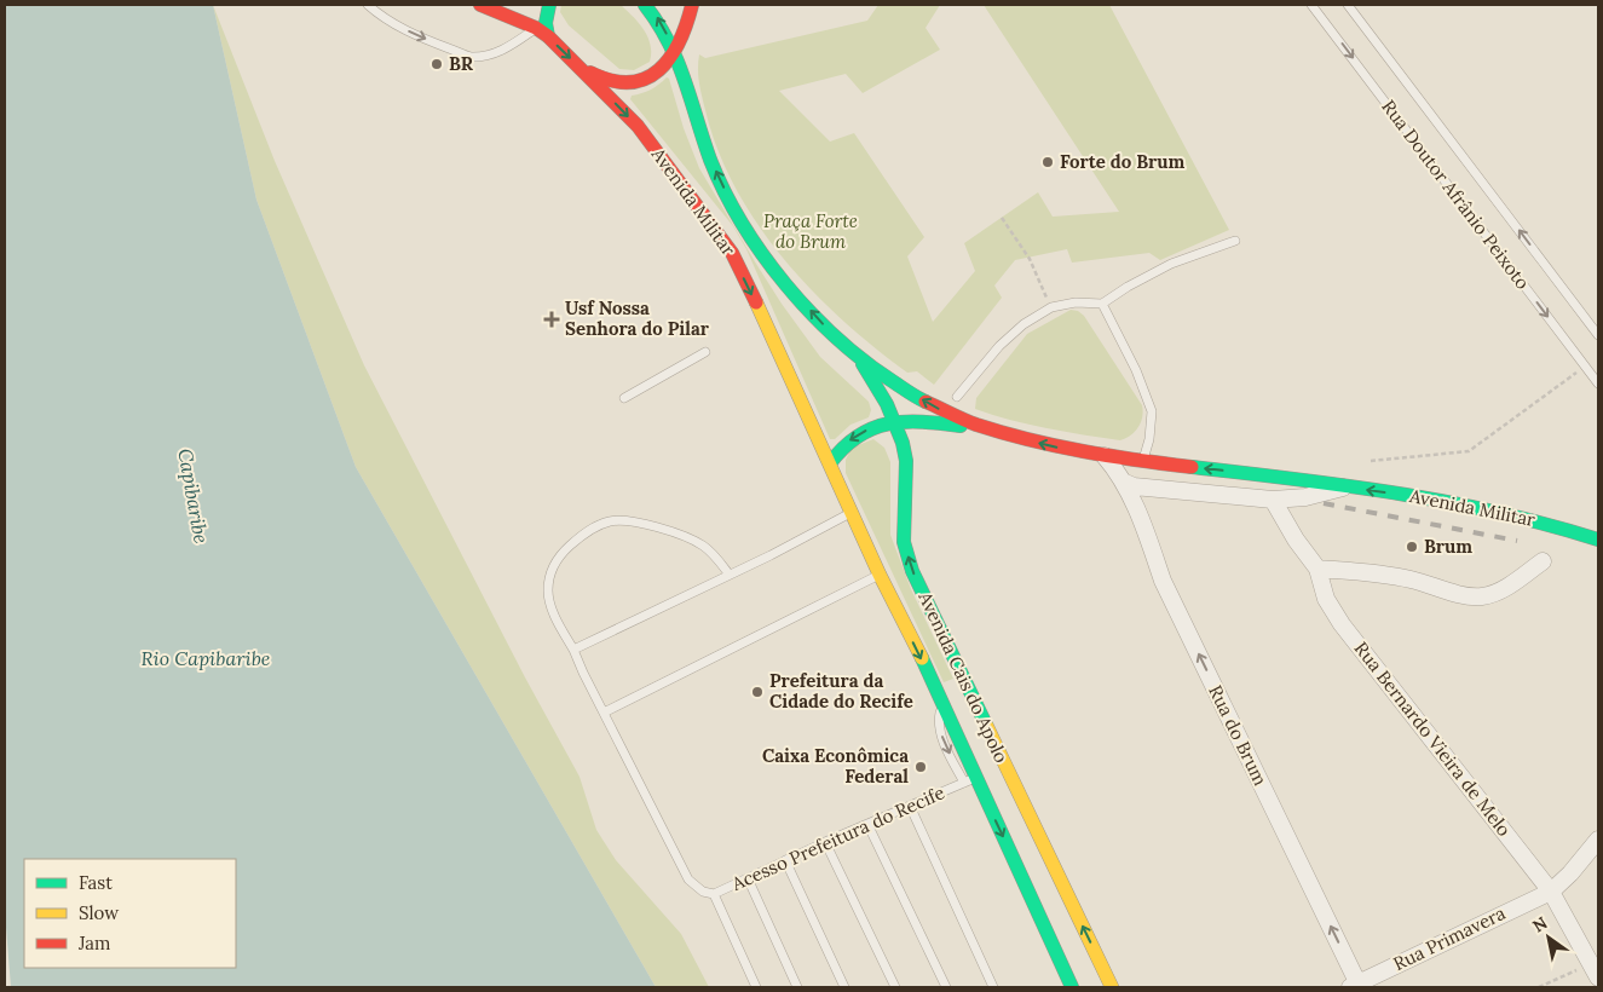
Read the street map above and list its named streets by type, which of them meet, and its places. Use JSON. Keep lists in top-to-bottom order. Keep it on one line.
{"streets":{"main road":["Avenida Militar","Avenida Cais do Apolo"],"street":["Rua do Brum","Rua Bernardo Vieira de Melo","Rua Primavera"],"lane":["Rua Doutor Afrânio Peixoto","Acesso Prefeitura do Recife"]},"crossings":[["Avenida Militar","Avenida Cais do Apolo"],["Avenida Militar","Rua do Brum"],["Avenida Militar","Rua Bernardo Vieira de Melo"],["Avenida Cais do Apolo","Acesso Prefeitura do Recife"],["Rua do Brum","Rua Primavera"],["Rua Bernardo Vieira de Melo","Rua Primavera"]],"one_way":["Rua do Brum"],"water":["Capibaribe","Rio Capibaribe"],"parks":["Praça Forte do Brum"],"places":{"other":["BR","Forte do Brum","Brum","Prefeitura da Cidade do Recife","Caixa Econômica Federal"],"health":["Usf Nossa Senhora do Pilar"]},"legend":["Fast","Slow","Jam"],"north":"top left"}
